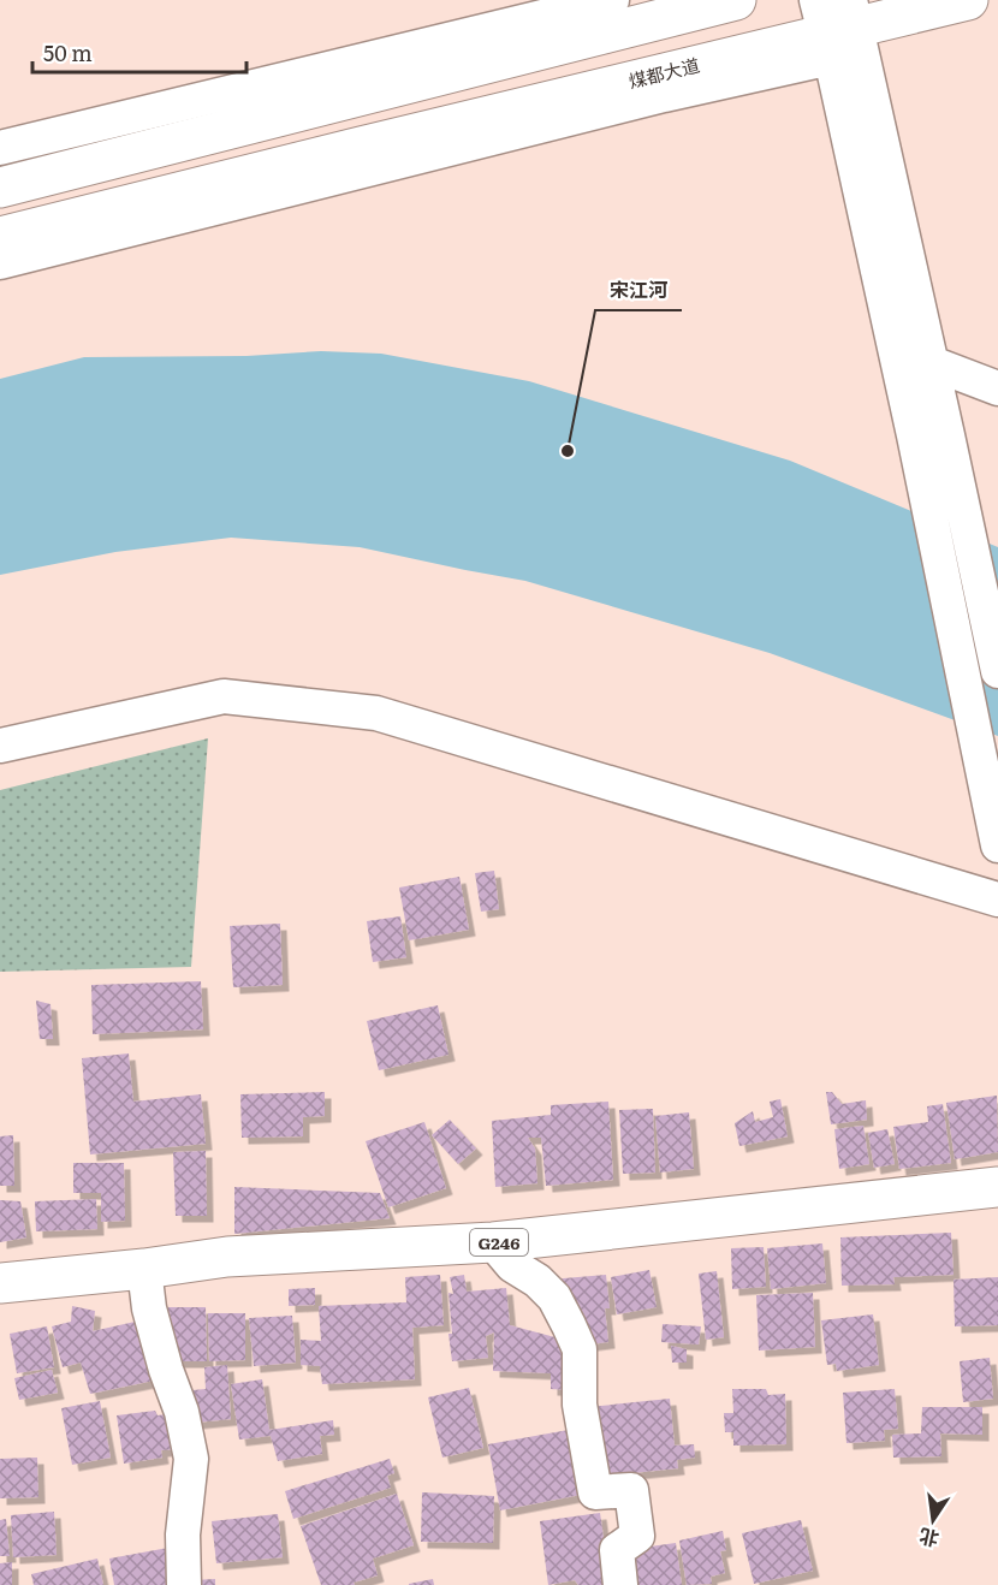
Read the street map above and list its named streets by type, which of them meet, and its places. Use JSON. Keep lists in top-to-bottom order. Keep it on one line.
{"streets":{"main road":["煤都大道","G246"]},"places":["宋江河"],"scale_bar":"50 m","north":"bottom"}
